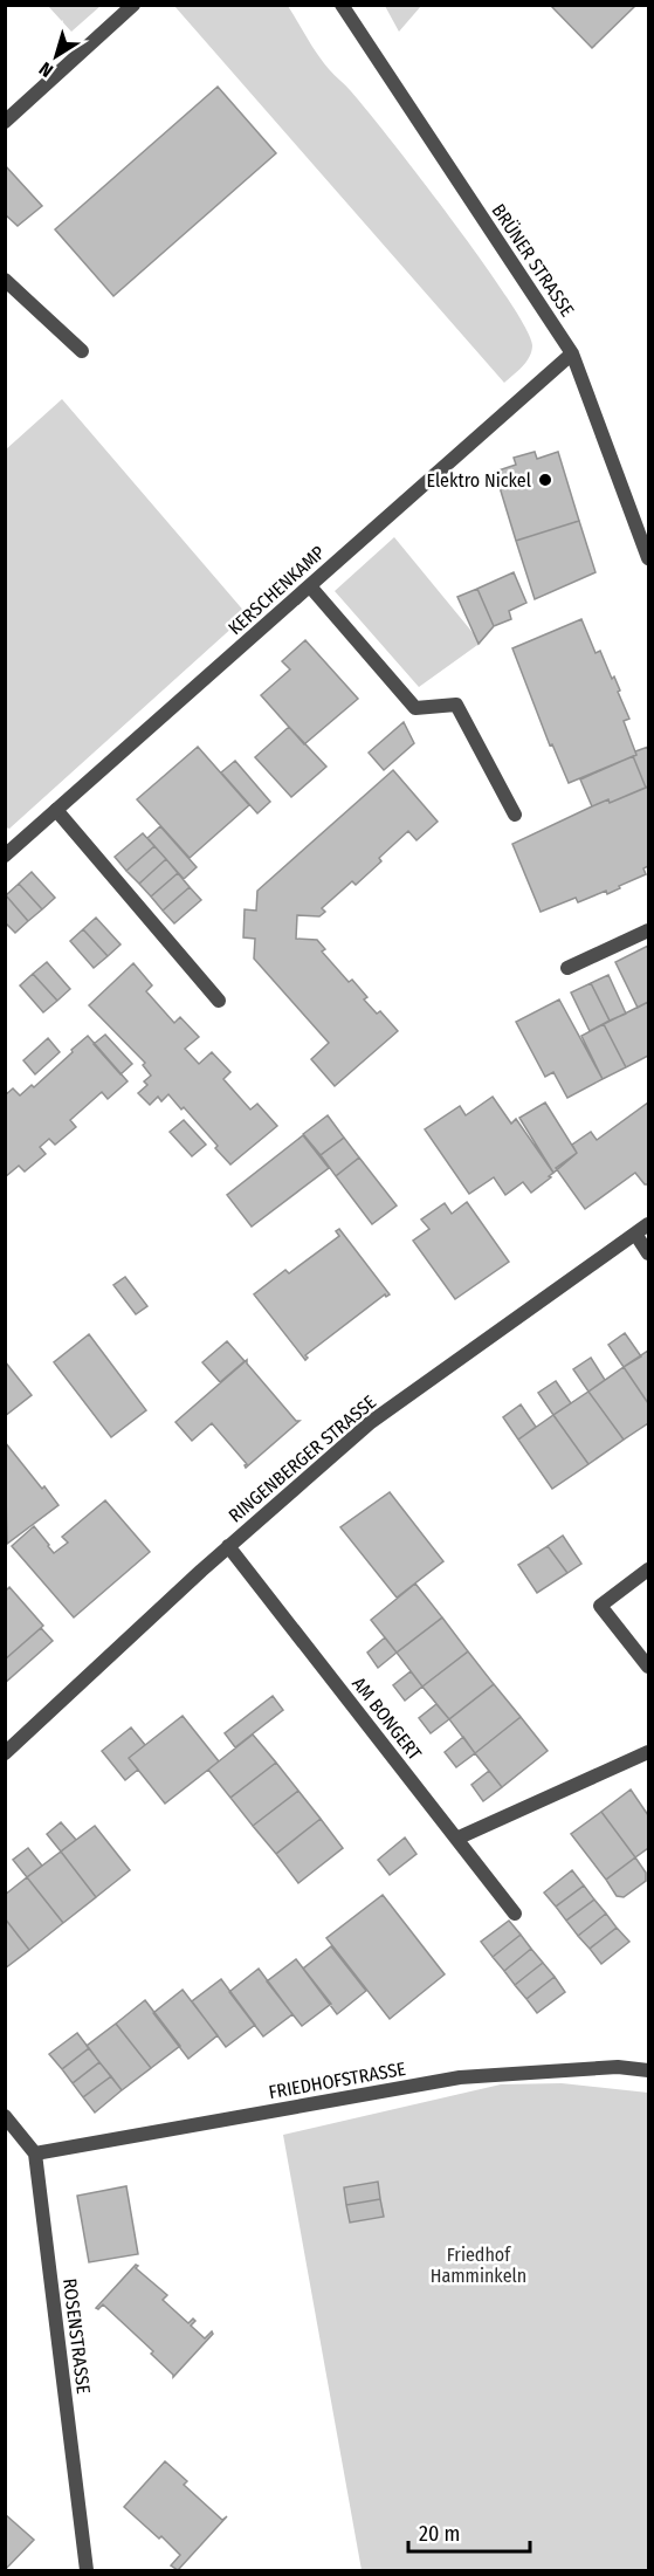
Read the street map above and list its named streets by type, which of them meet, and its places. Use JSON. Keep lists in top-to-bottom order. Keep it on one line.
{"streets":{"street":["BRÜNER STRASSE","KERSCHENKAMP","RINGENBERGER STRASSE","AM BONGERT","FRIEDHOFSTRASSE","ROSENSTRASSE"]},"crossings":[["BRÜNER STRASSE","KERSCHENKAMP"],["RINGENBERGER STRASSE","AM BONGERT"],["FRIEDHOFSTRASSE","ROSENSTRASSE"]],"parks":["Friedhof Hamminkeln"],"places":["Elektro Nickel"],"scale_bar":"20 m","north":"bottom left"}
